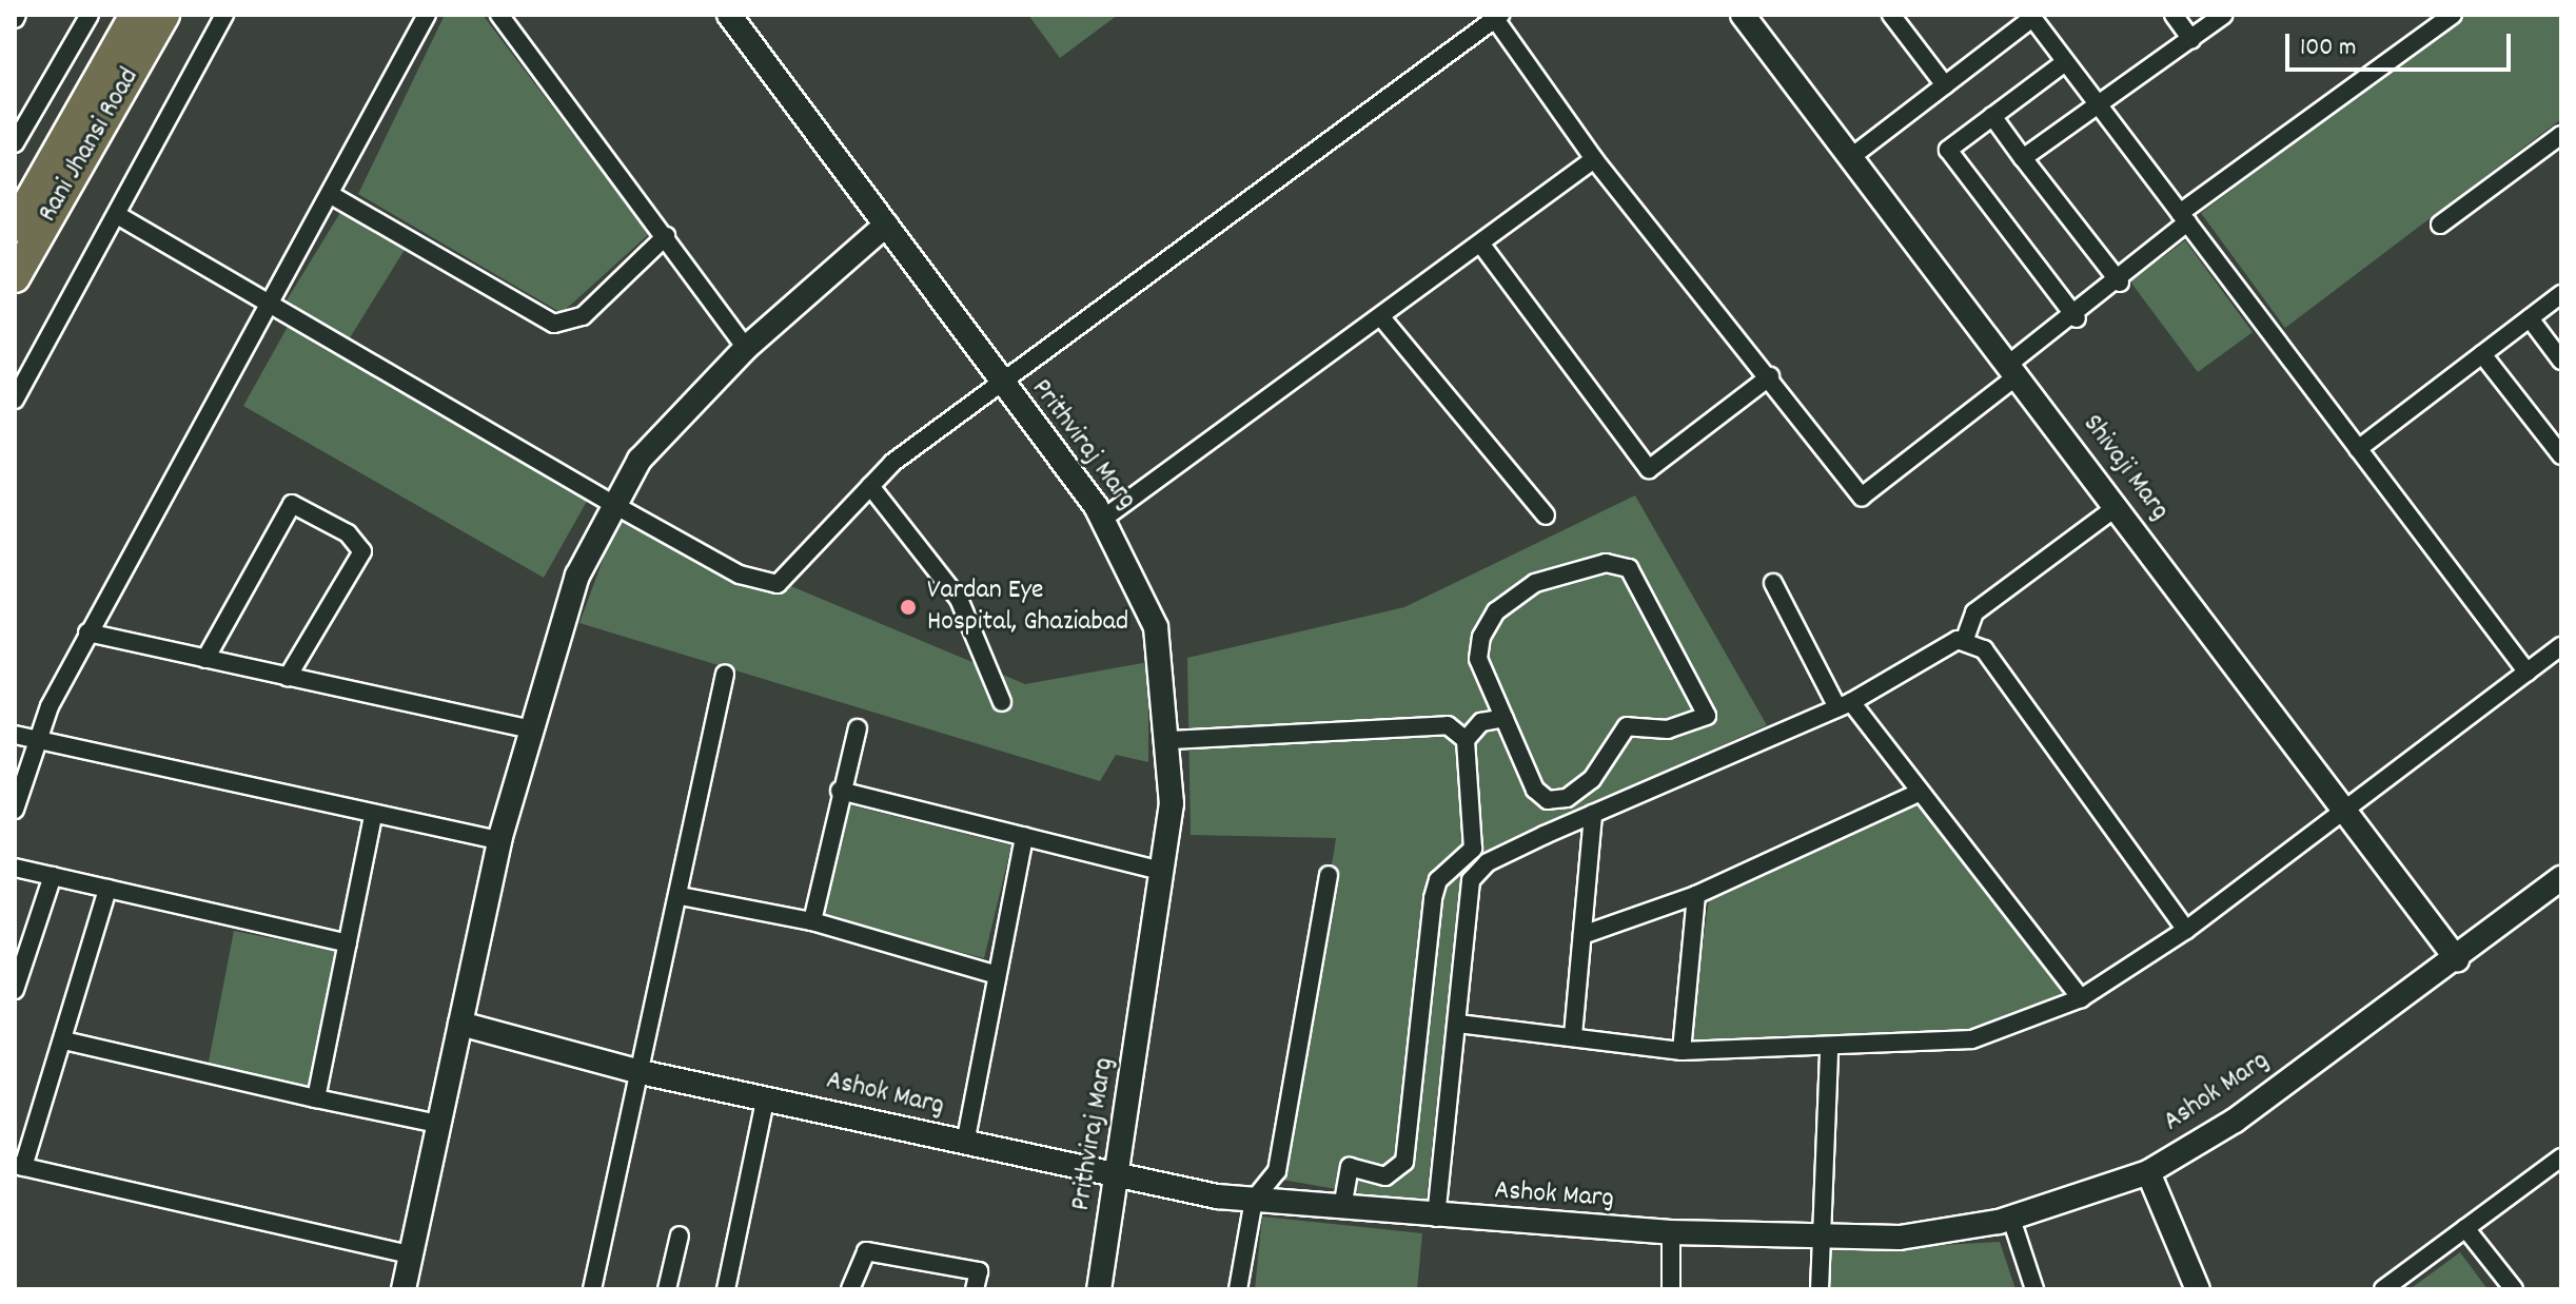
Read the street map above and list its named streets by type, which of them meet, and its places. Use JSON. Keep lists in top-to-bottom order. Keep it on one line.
{"streets":{"highway":["Rani Jhansi Road"],"street":["Prithviraj Marg","Shivaji Marg","Ashok Marg"]},"crossings":[["Prithviraj Marg","Ashok Marg"],["Shivaji Marg","Ashok Marg"]],"places":["Vardan Eye Hospital, Ghaziabad"],"scale_bar":"100 m"}
